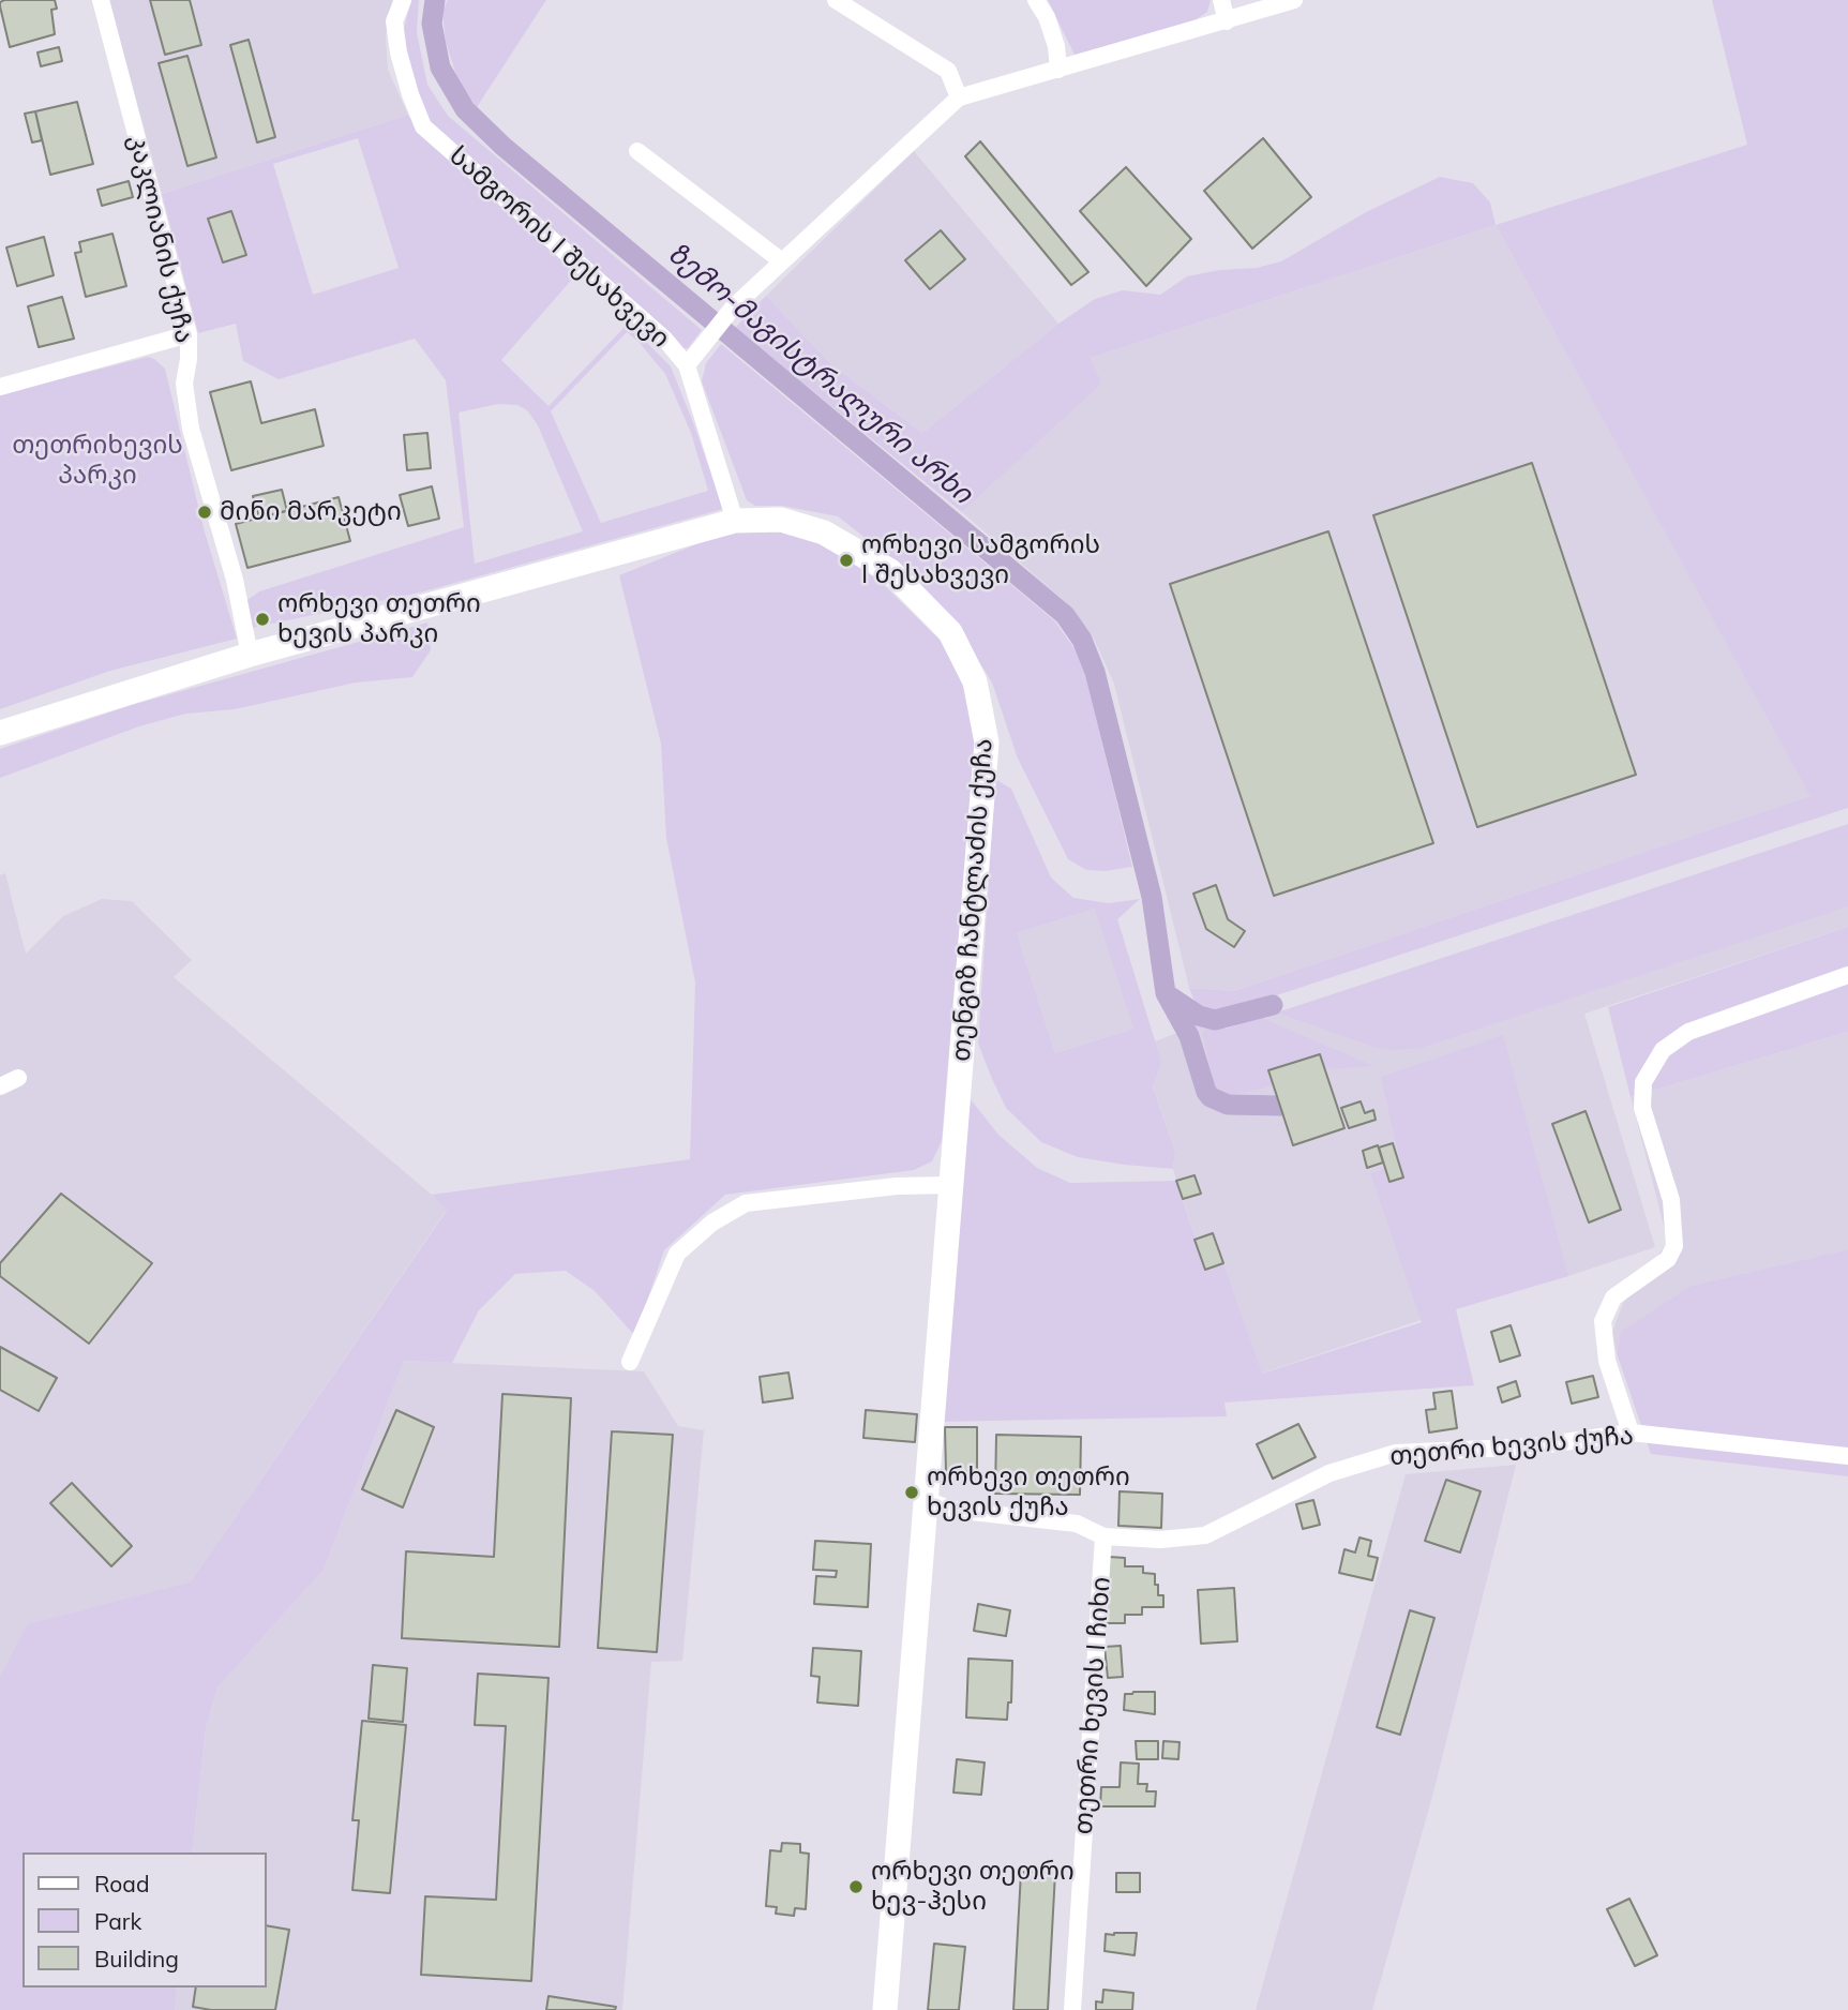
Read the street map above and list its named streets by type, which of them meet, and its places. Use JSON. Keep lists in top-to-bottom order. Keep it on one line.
{"streets":{"street":["კაკლიანის ქუჩა","სამგორის I შესახვევი","თენგიზ ჩანტლაძის ქუჩა","თეთრი ხევის ქუჩა","თეთრი ხევის I ჩიხი"]},"crossings":[["კაკლიანის ქუჩა","თენგიზ ჩანტლაძის ქუჩა"],["სამგორის I შესახვევი","თენგიზ ჩანტლაძის ქუჩა"],["თენგიზ ჩანტლაძის ქუჩა","თეთრი ხევის ქუჩა"],["თეთრი ხევის ქუჩა","თეთრი ხევის I ჩიხი"]],"water":["ზემო-მაგისტრალური არხი"],"parks":["თეთრიხევის პარკი"],"places":["მინი მარკეტი","ორხევი სამგორის I შესახვევი","ორხევი თეთრი ხევის პარკი","ორხევი თეთრი ხევის ქუჩა","ორხევი თეთრი ხევ-ჰესი"],"legend":["Road","Park","Building"]}
